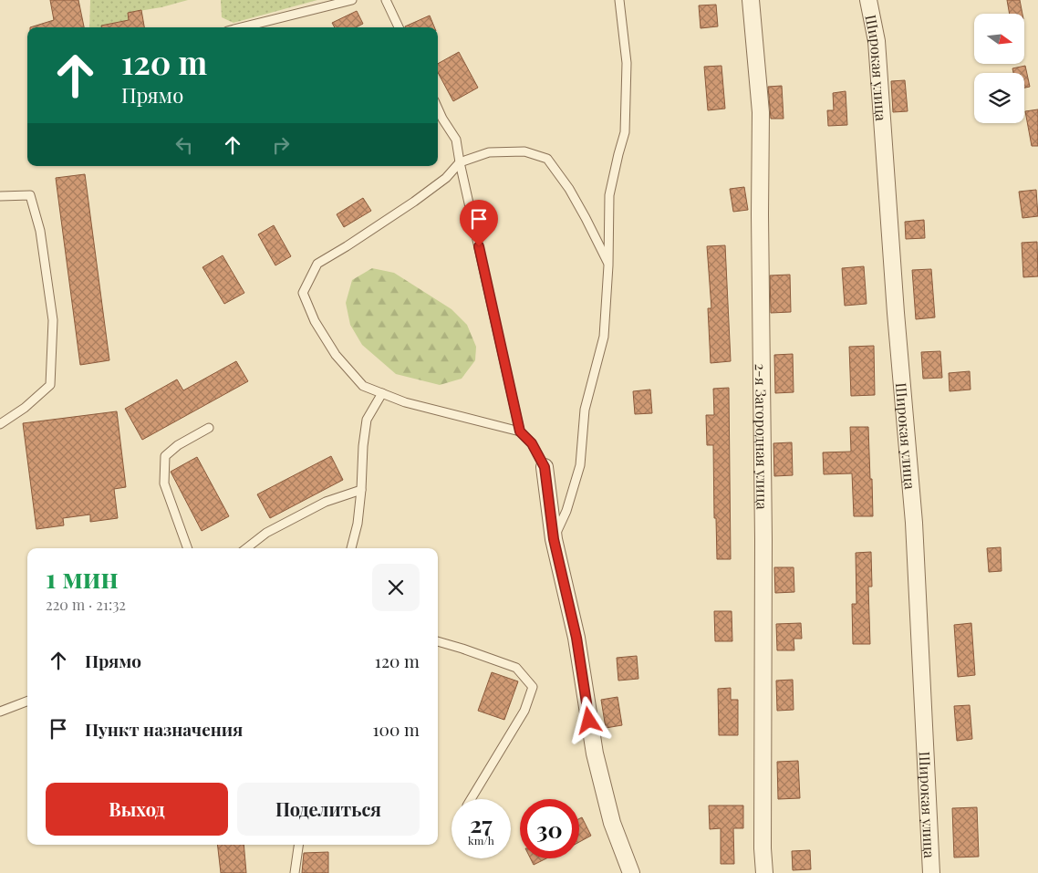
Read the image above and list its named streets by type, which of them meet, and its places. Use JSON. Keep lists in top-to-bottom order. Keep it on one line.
{"streets":{"street":["Широкая улица","2-я Загородная улица"]},"north":"right","page":{"turn":["120 m","Прямо"],"heading":["1 мин","220 m · 21:32"],"list":[{"name":"Прямо","value":"120 m"},{"name":"Пункт назначения","value":"100 m"}],"buttons":["Выход","Поделиться"],"speed":"27 km/h","limit":"30"}}
